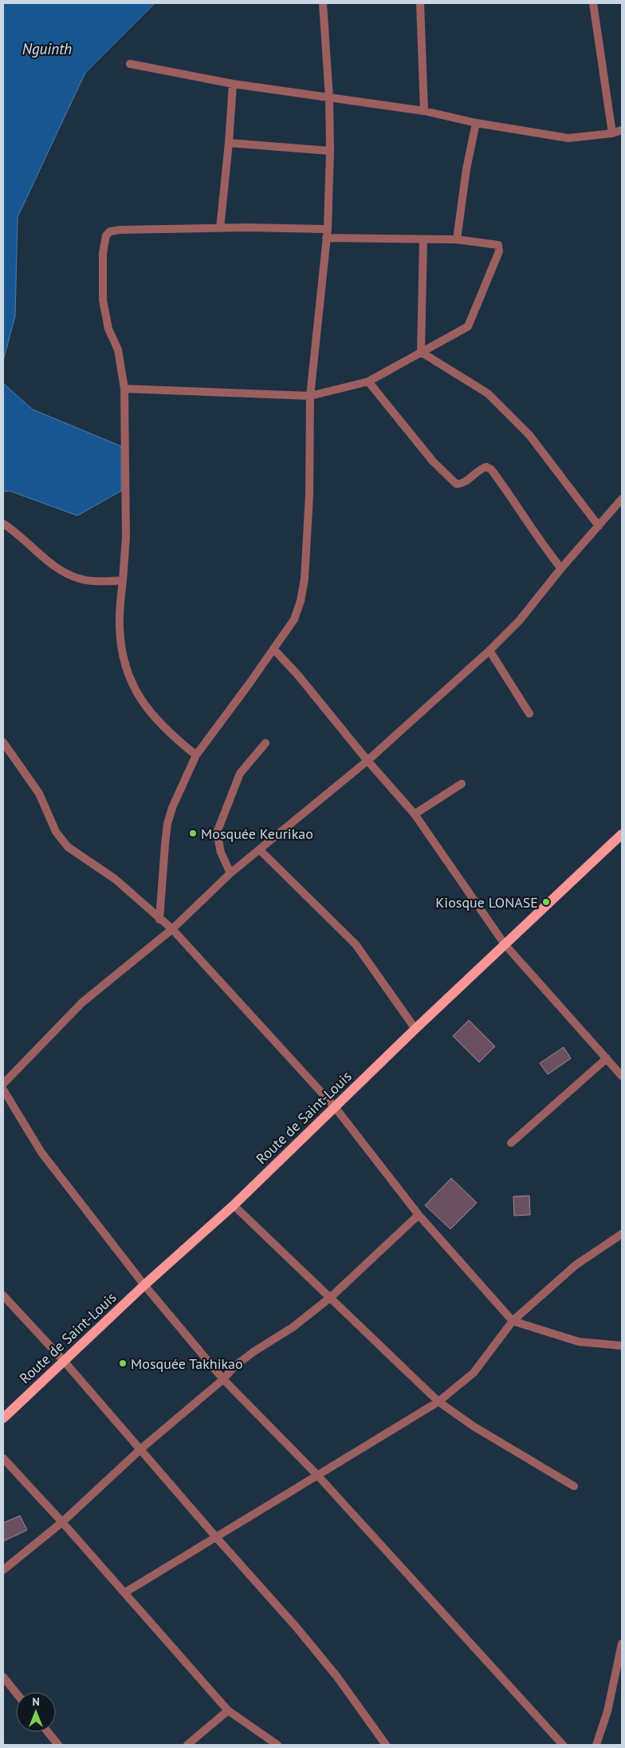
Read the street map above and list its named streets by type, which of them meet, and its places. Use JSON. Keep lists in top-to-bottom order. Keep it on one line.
{"streets":{"main road":["Route de Saint-Louis"]},"water":["Nguinth"],"places":["Mosquée Keurikao","Kiosque LONASE","Mosquée Takhikao"],"north":"top"}
